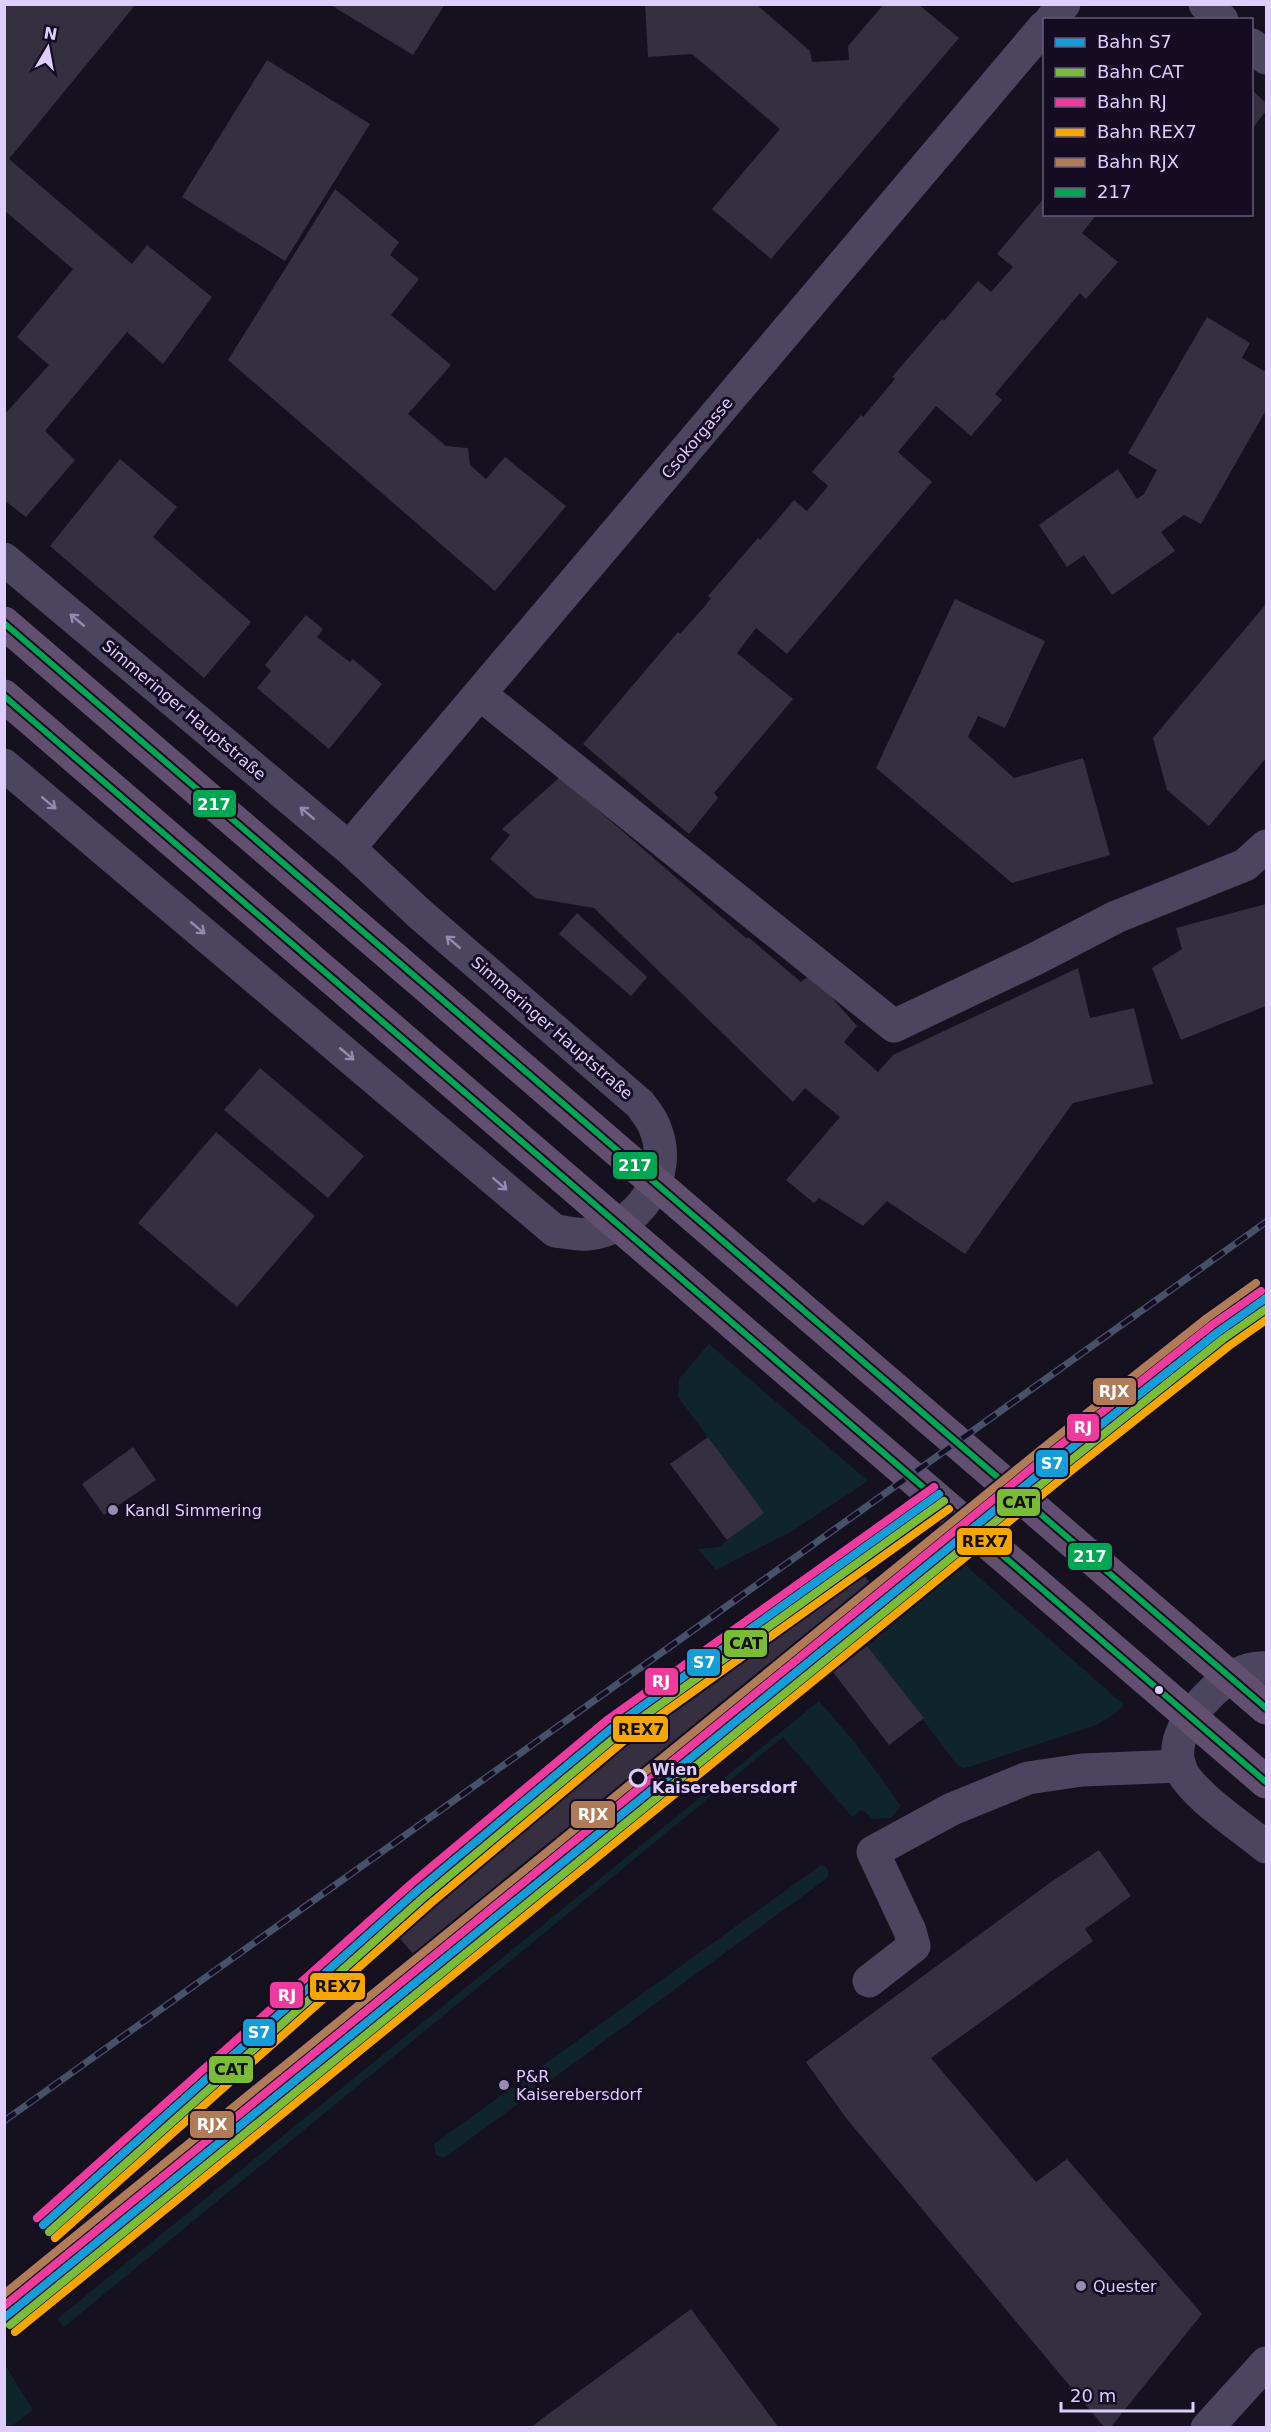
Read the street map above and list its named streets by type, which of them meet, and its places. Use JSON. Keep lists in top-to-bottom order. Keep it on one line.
{"streets":{"street":["Csokorgasse","Simmeringer Hauptstraße"]},"crossings":[["Csokorgasse","Simmeringer Hauptstraße"]],"places":["Kandl Simmering","Wien Kaiserebersdorf","P&R Kaiserebersdorf","Quester"],"lines":["transit line 217","rail line RJX","rail line RJ","rail line S7","rail line CAT","rail line REX7"],"legend":["Bahn S7","Bahn CAT","Bahn RJ","Bahn REX7","Bahn RJX","217"],"scale_bar":"20 m","north":"top"}
